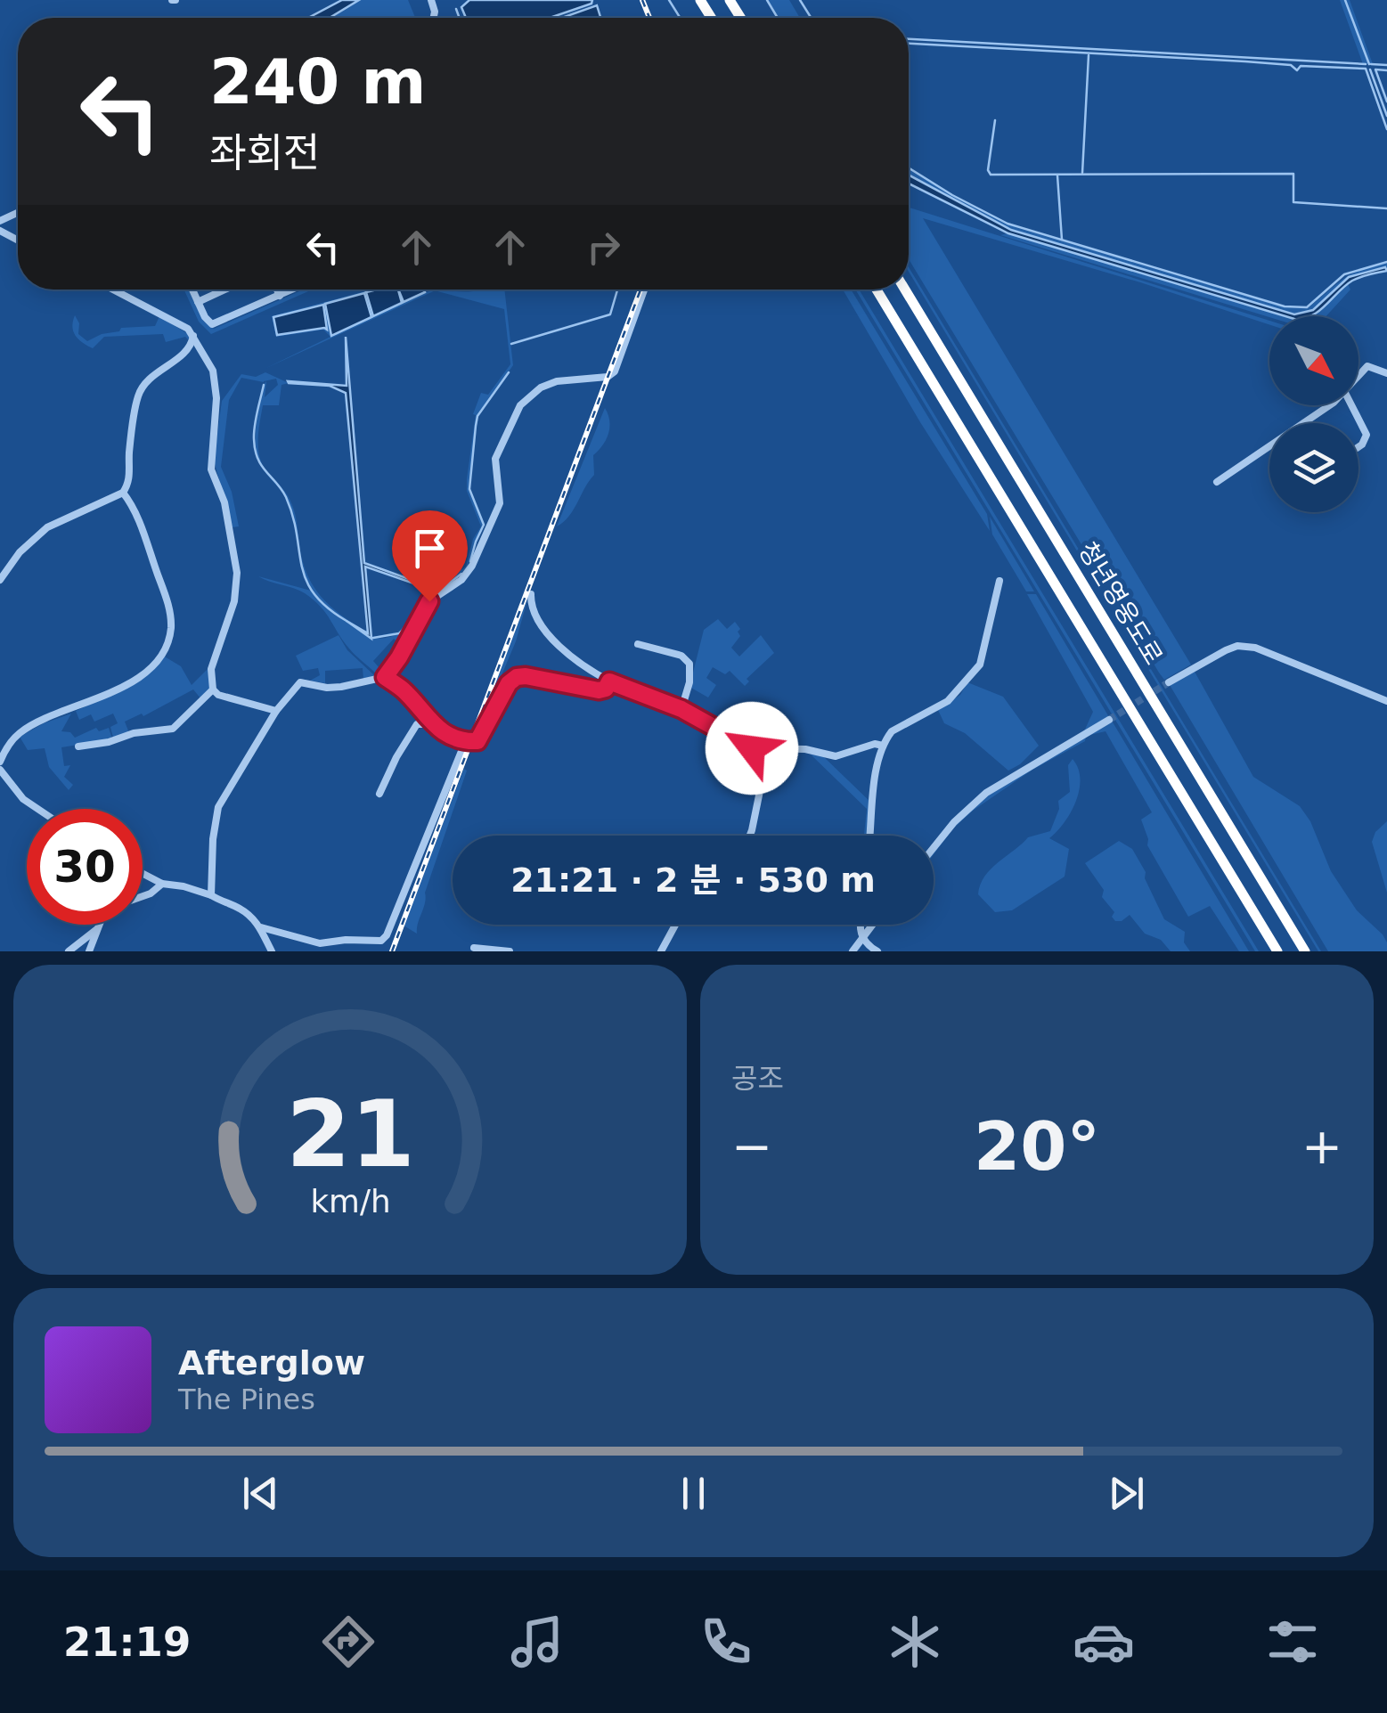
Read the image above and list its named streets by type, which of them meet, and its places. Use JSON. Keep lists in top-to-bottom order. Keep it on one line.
{"streets":{"highway":["청년영웅도로"]},"north":"bottom right","page":{"turn":["240 m","좌회전"],"limit":"30","trip":"21:21 · 2 분 · 530 m","tile":"공조","heat":["−","20°","+"],"song":["Afterglow","The Pines"],"tabs":"21:19","gauge":["21","km/h"]}}
